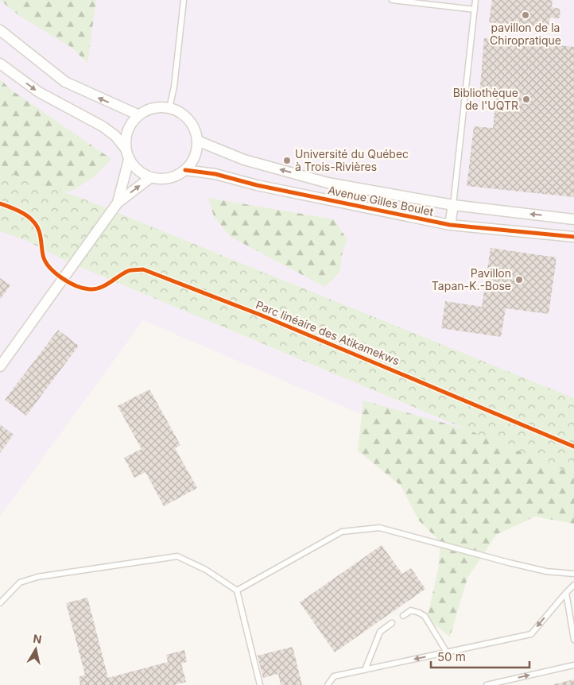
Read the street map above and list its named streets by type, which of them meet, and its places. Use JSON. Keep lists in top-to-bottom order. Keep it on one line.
{"streets":{"street":["Avenue Gilles Boulet"],"cycle path":["Parc linéaire des Atikamekws"]},"places":["pavillon de la Chiropratique","Bibliothèque de l'UQTR","Université du Québec à Trois-Rivières","Pavillon Tapan-K.-Bose"],"scale_bar":"50 m","north":"top"}
